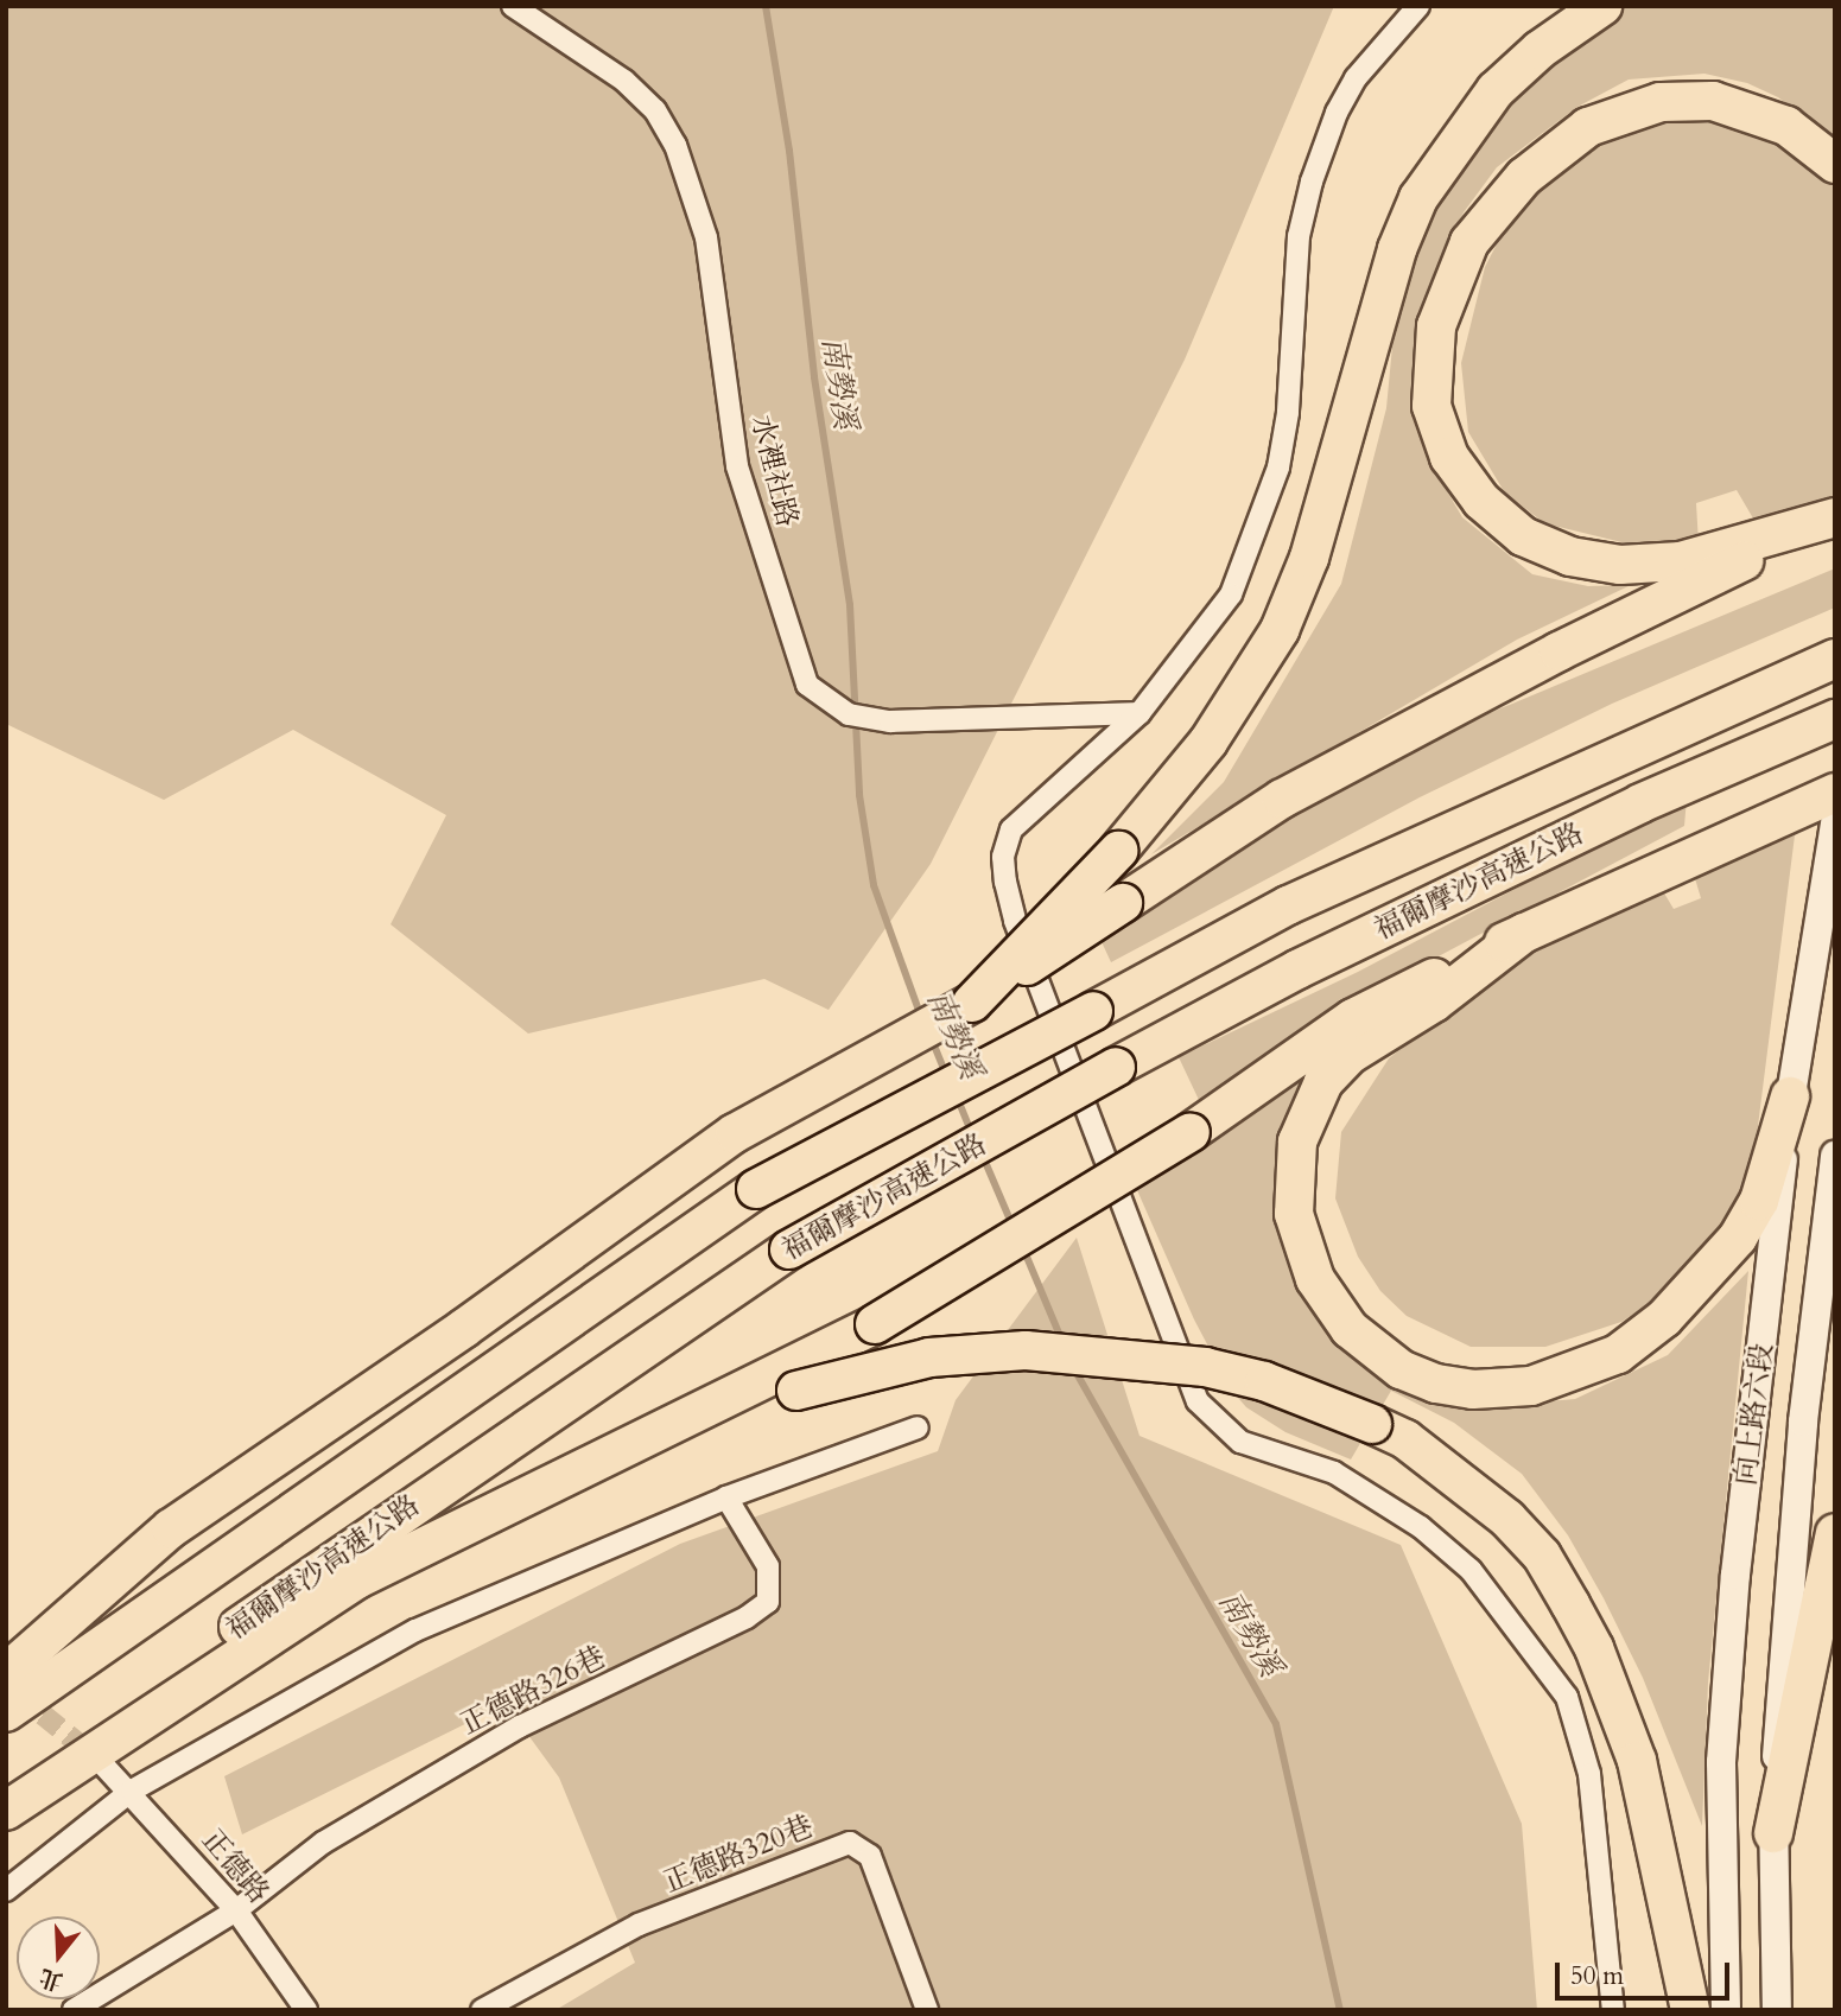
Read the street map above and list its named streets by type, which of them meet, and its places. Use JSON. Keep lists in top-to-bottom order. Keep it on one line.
{"streets":{"highway":["福爾摩沙高速公路"],"main road":["向上路六段"],"street":["水裡社路","正德路326巷","正德路320巷","正德路"]},"crossings":[["正德路326巷","正德路"]],"water":["南勢溪"],"scale_bar":"50 m","north":"bottom"}
